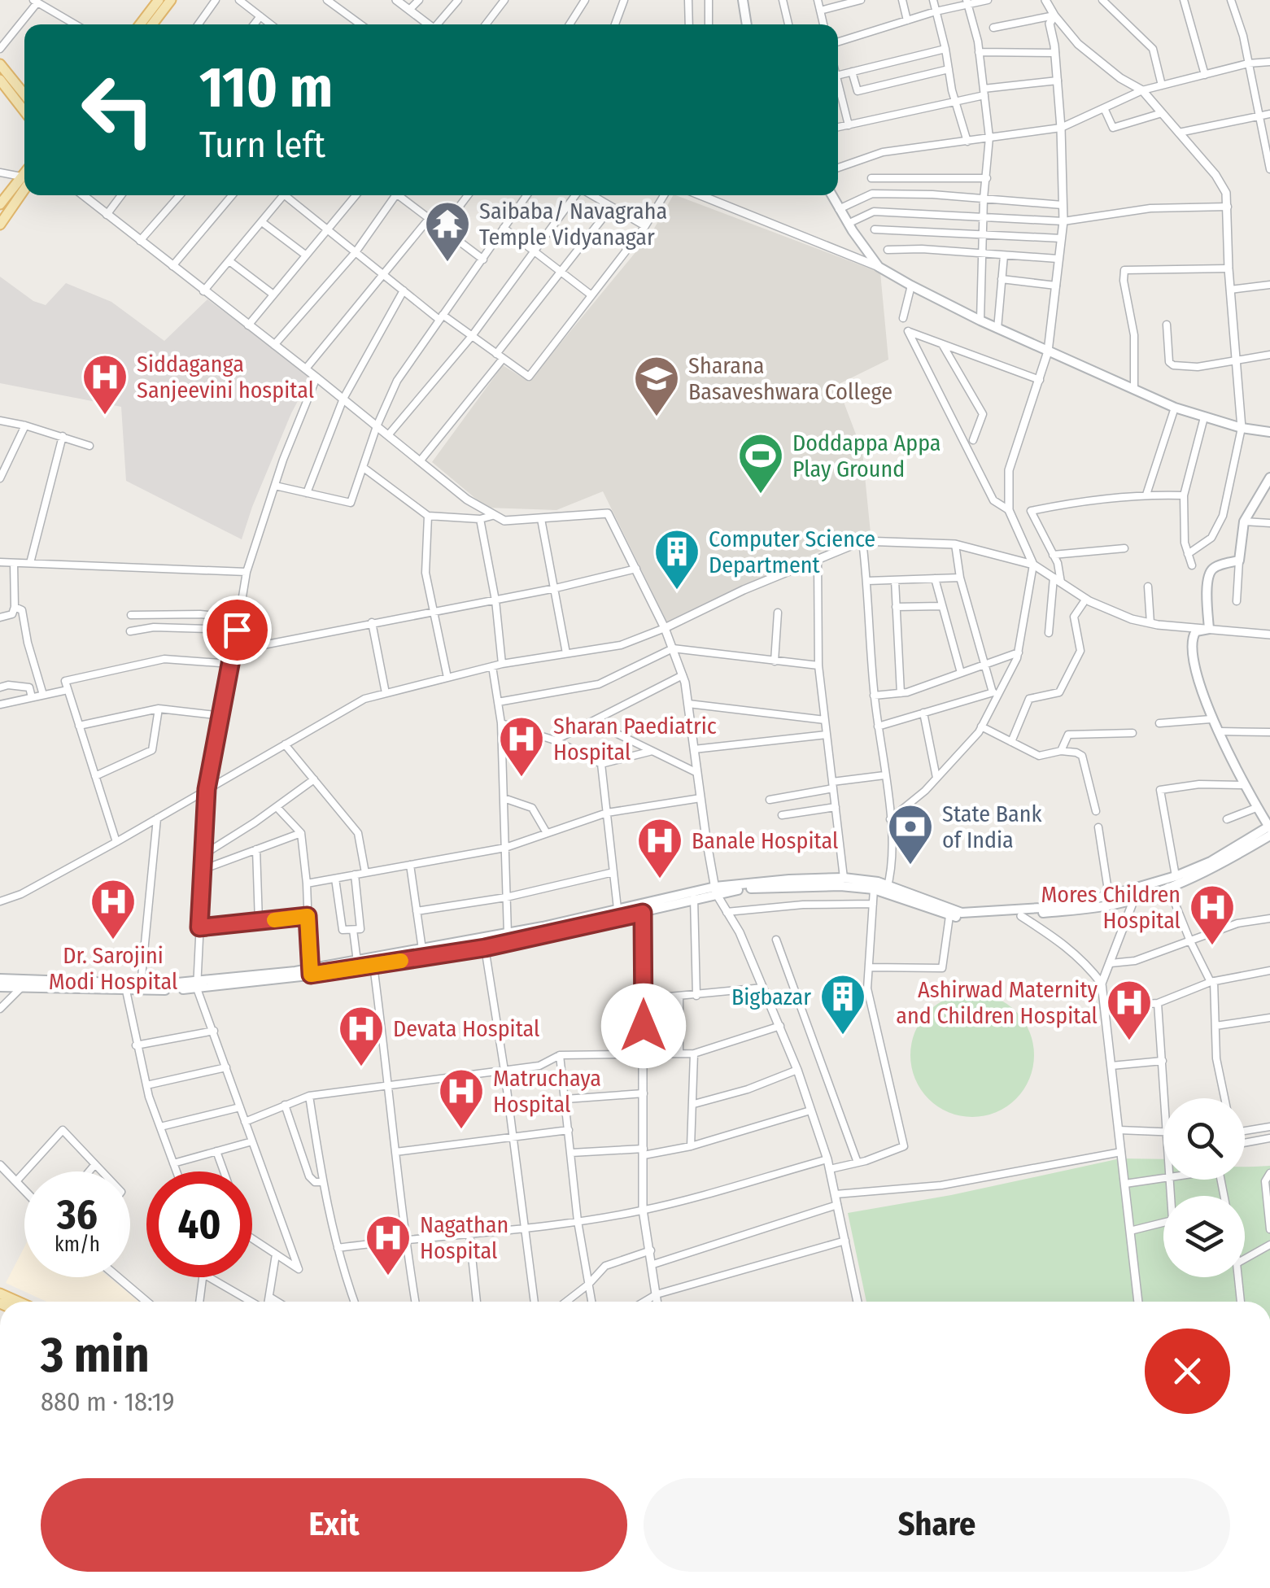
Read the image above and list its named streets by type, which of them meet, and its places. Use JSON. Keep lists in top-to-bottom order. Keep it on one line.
{"places":{"temple":["Saibaba/ Navagraha Temple Vidyanagar"],"hospital":["Siddaganga Sanjeevini hospital","Sharan Paediatric Hospital","Banale Hospital","Dr. Sarojini Modi Hospital","Mores Children Hospital","Ashirwad Maternity and Children Hospital","Devata Hospital","Matruchaya Hospital","Nagathan Hospital"],"school or university":["Sharana Basaveshwara College"],"sports":["Doddappa Appa Play Ground"],"building":["Computer Science Department","Bigbazar"],"bank":["State Bank of India"]},"page":{"turn":["110 m","Turn left"],"speed":"36 km/h","limit":"40","heading":["3 min","880 m · 18:19"],"buttons":["Exit","Share"]}}
